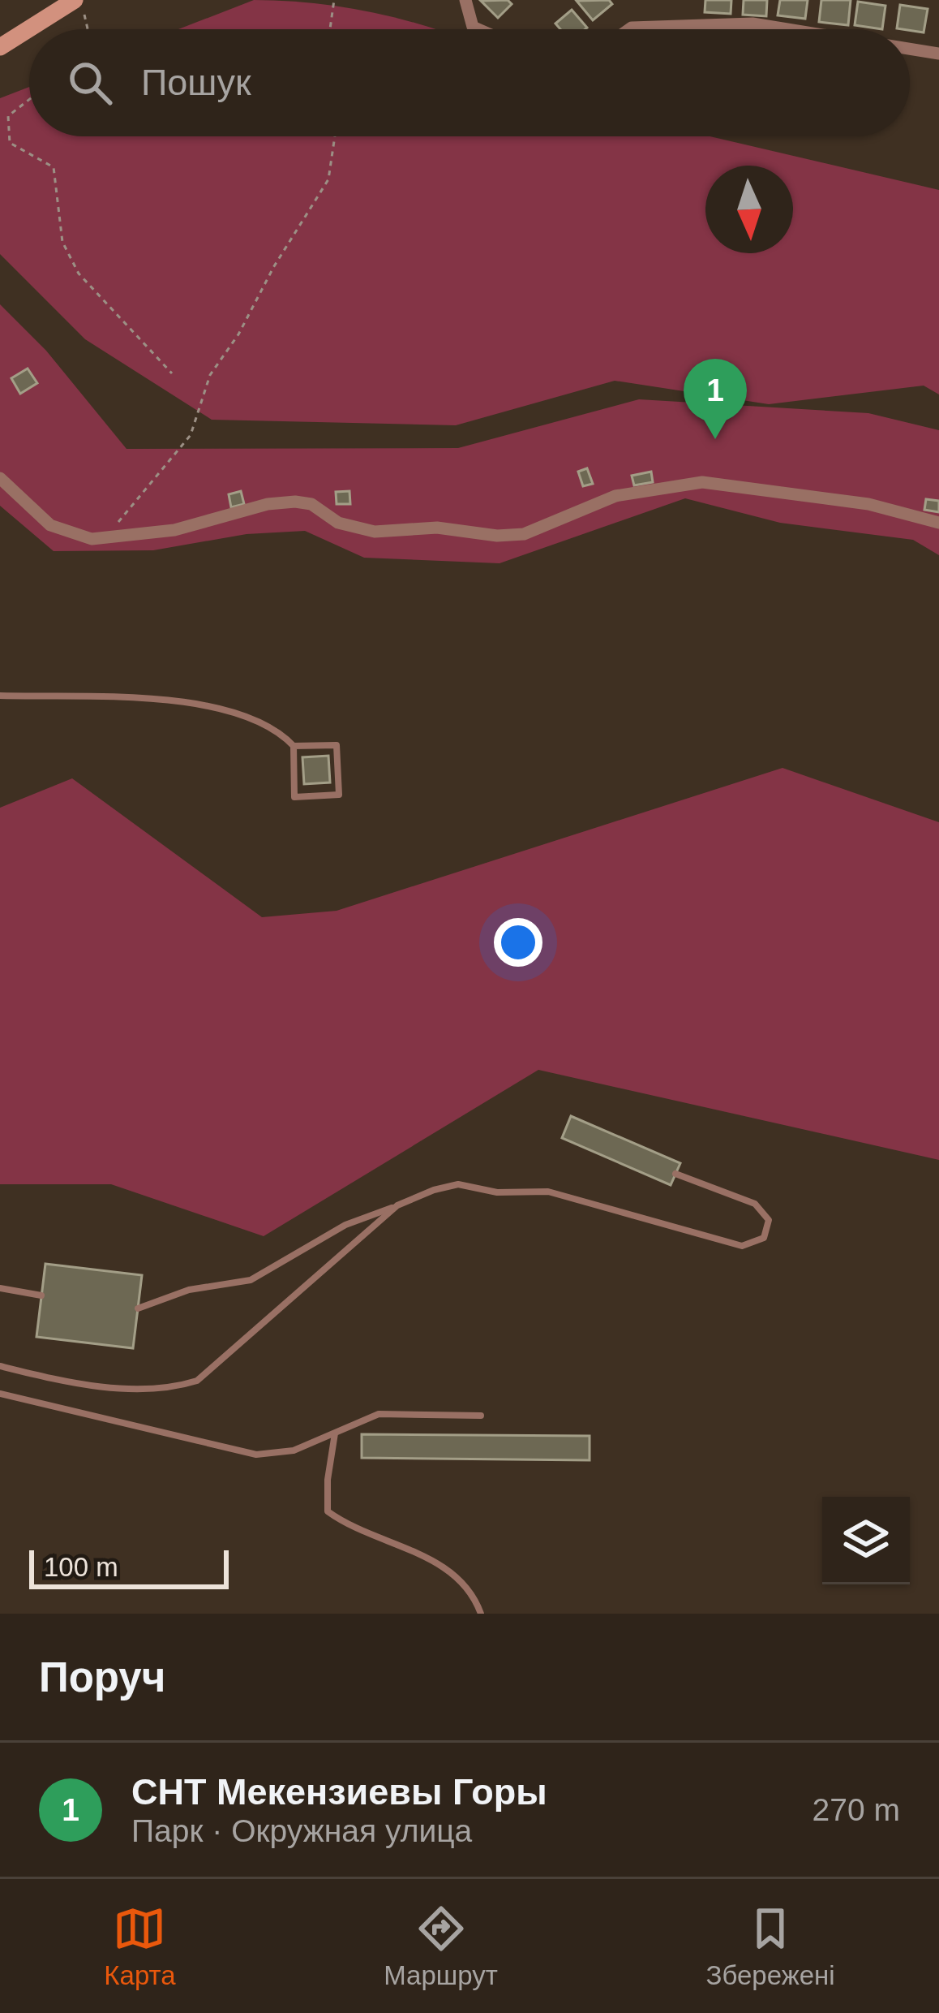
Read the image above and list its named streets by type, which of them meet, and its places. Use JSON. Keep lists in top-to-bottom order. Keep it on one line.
{"scale_bar":"100 m","north":"bottom","page":{"search":"Пошук","pins":"1","scale":"100 m","heading":"Поруч","list":[{"mark":"1","name":"СНТ Мекензиевы Горы","note":"Парк · Окружная улица","value":"270 m"}],"nav":["Карта","Маршрут","Збережені"]}}
